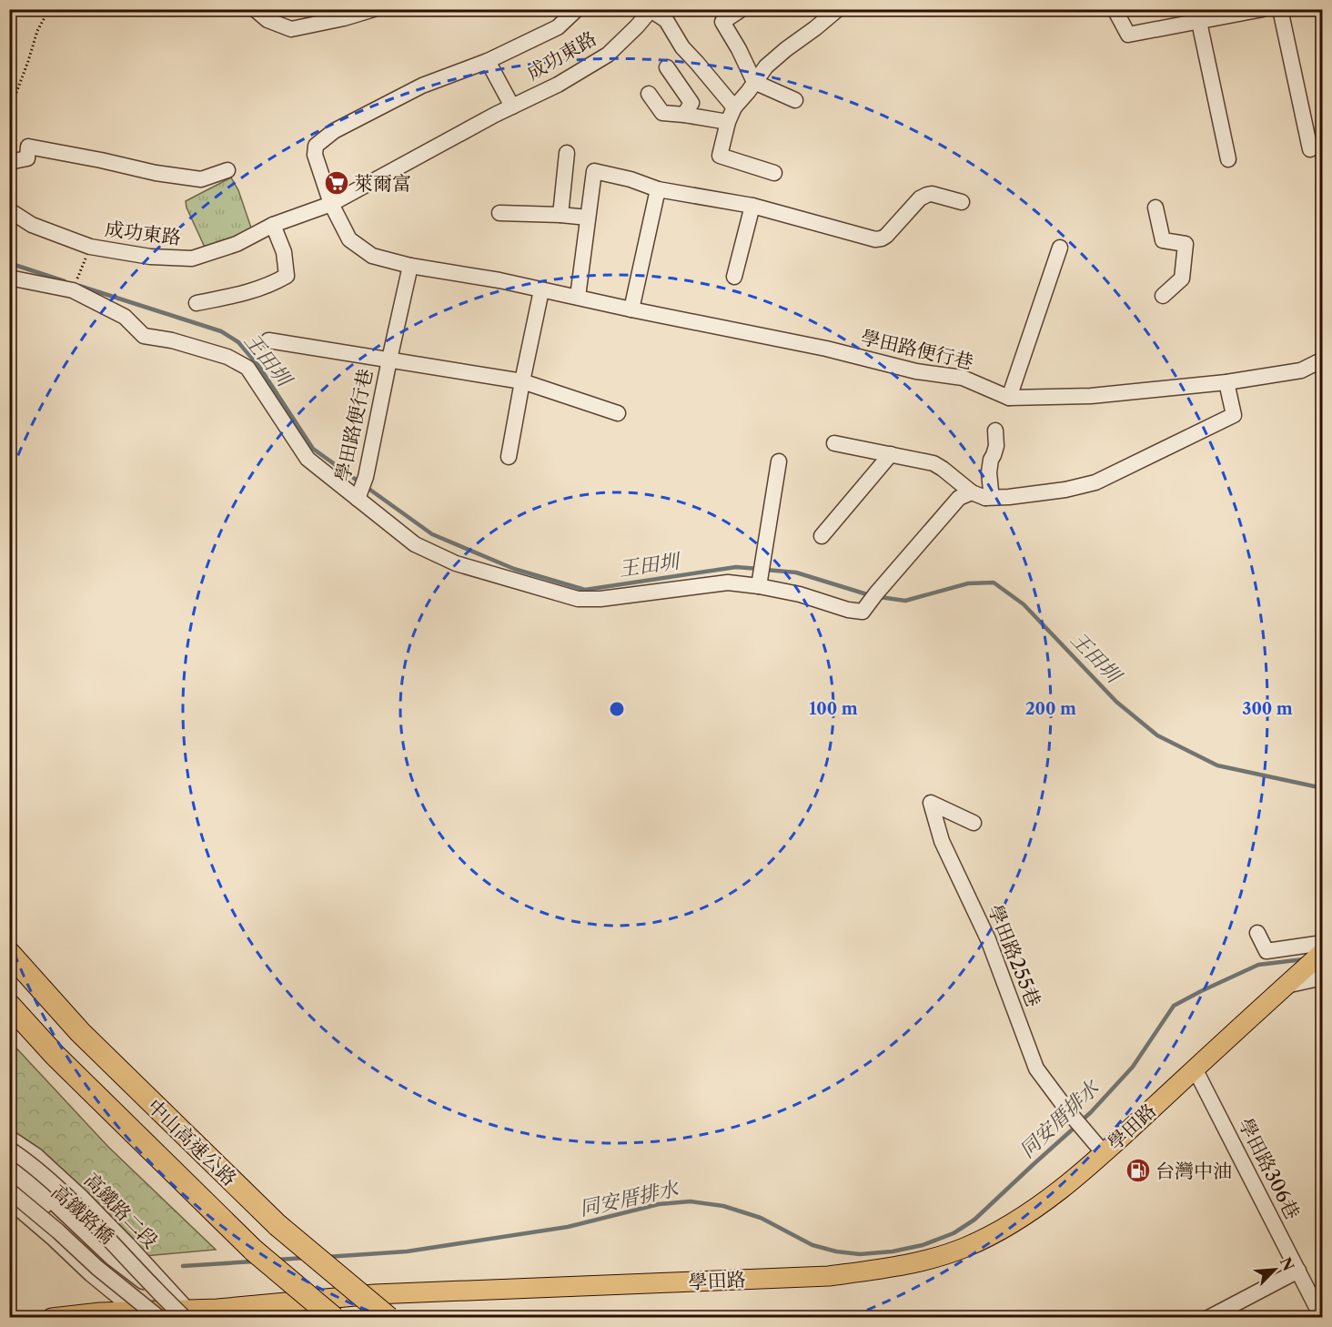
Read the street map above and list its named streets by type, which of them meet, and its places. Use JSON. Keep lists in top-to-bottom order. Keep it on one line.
{"streets":{"highway":["中山高速公路"],"main road":["學田路"],"street":["成功東路","學田路便行巷","學田路255巷","學田路306巷","高鐵路二段","高鐵路橋"]},"crossings":[["成功東路","學田路便行巷"],["學田路255巷","學田路"],["學田路","學田路306巷"],["學田路","高鐵路二段"],["學田路","高鐵路橋"],["高鐵路二段","高鐵路橋"]],"water":["王田圳","同安厝排水"],"places":{"supermarket":["萊爾富"],"fuel station":["台灣中油"]},"north":"top right","rings":["100 m","200 m","300 m"]}
